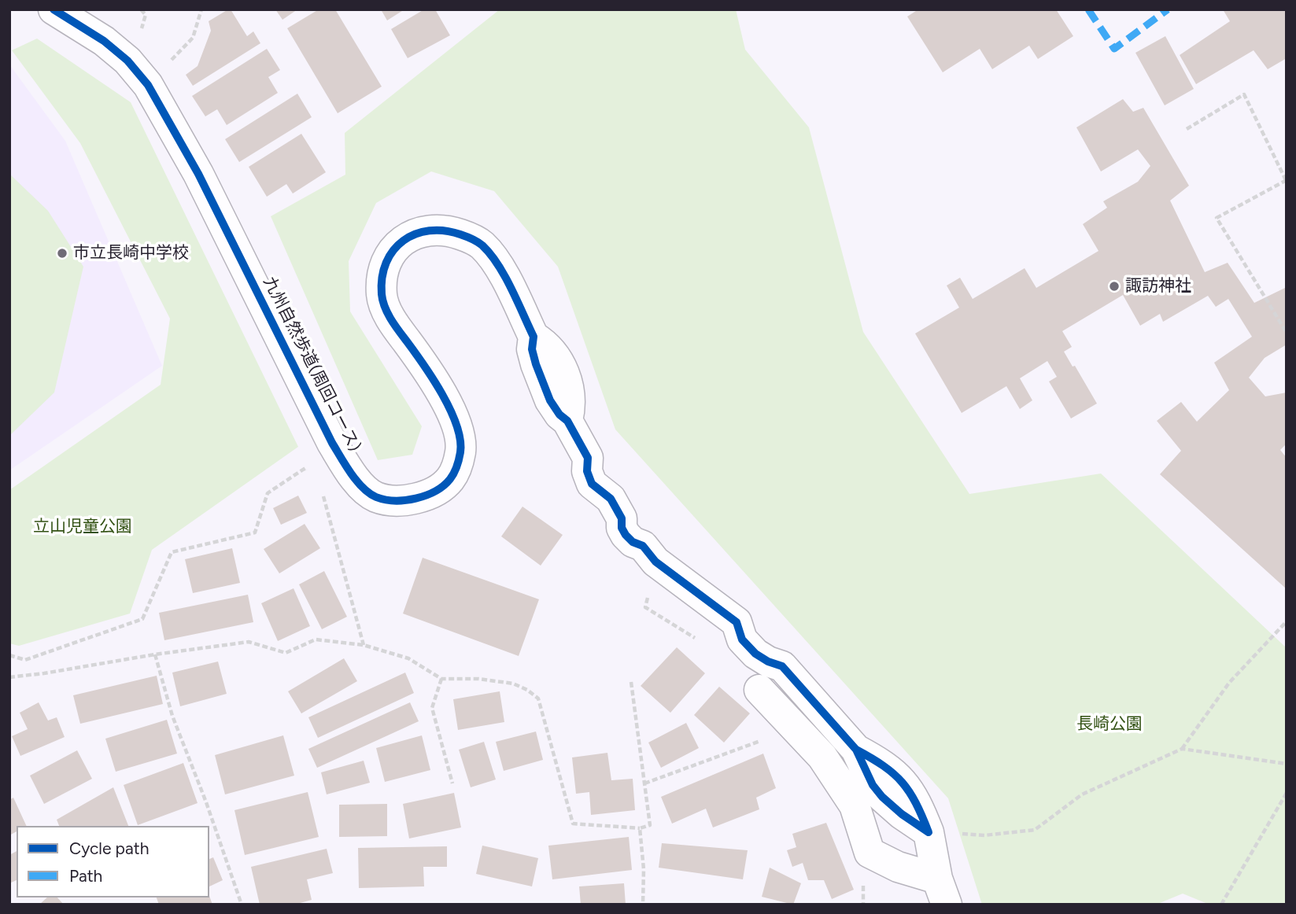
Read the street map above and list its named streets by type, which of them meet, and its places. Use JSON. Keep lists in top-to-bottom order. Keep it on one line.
{"streets":{"street":["九州自然歩道(周回コース)"]},"parks":["立山児童公園","長崎公園"],"places":["市立長崎中学校","諏訪神社"],"legend":["Cycle path","Path"]}
